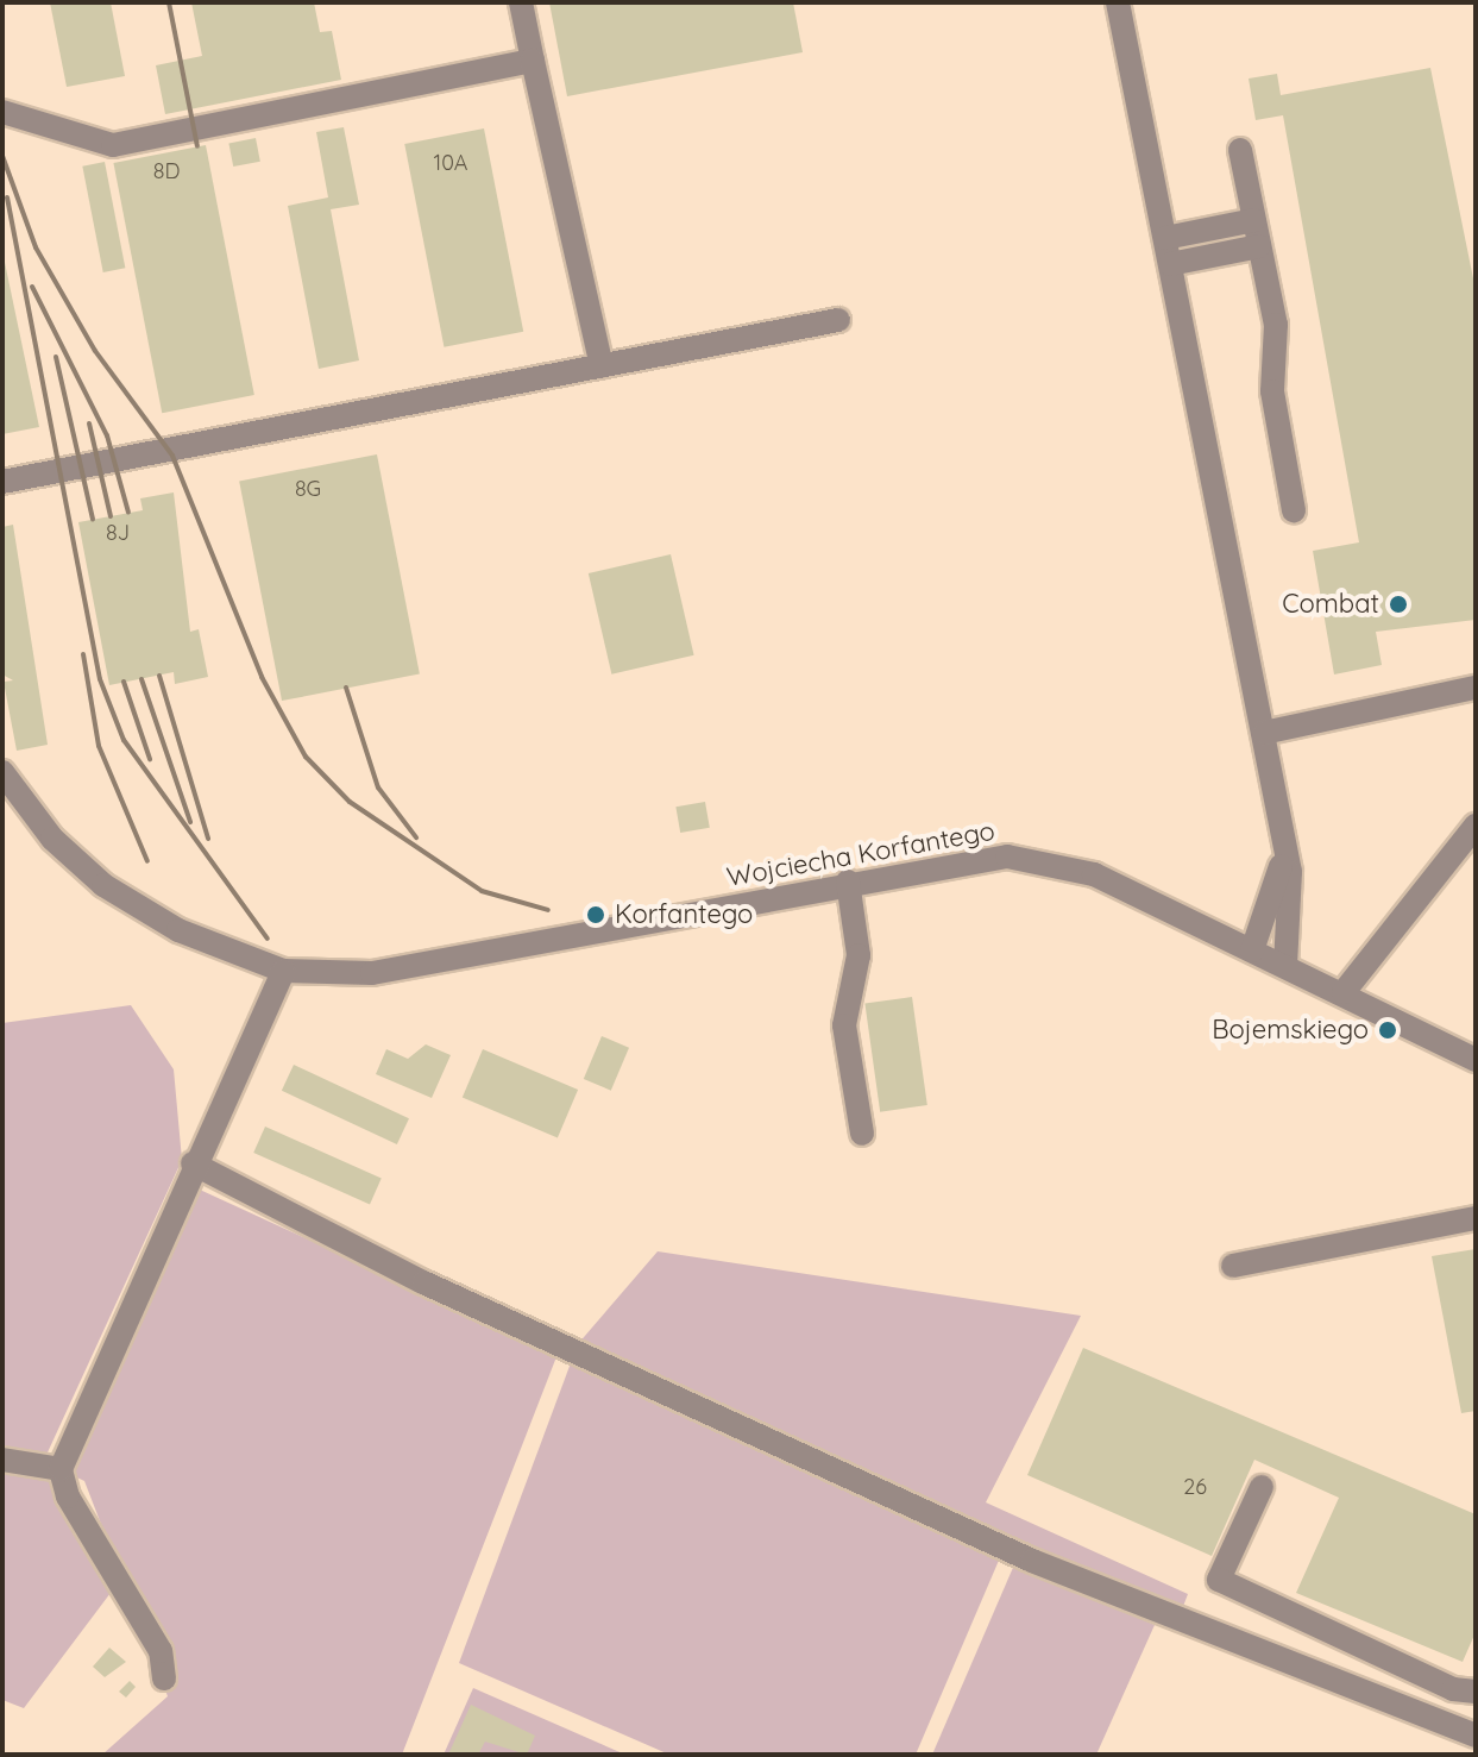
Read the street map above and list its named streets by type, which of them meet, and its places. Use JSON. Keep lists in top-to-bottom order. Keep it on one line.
{"streets":{"street":["Wojciecha Korfantego"]},"places":["Combat","Korfantego","Bojemskiego"],"house_numbers":["10A","8D","8G","8J","26"]}
